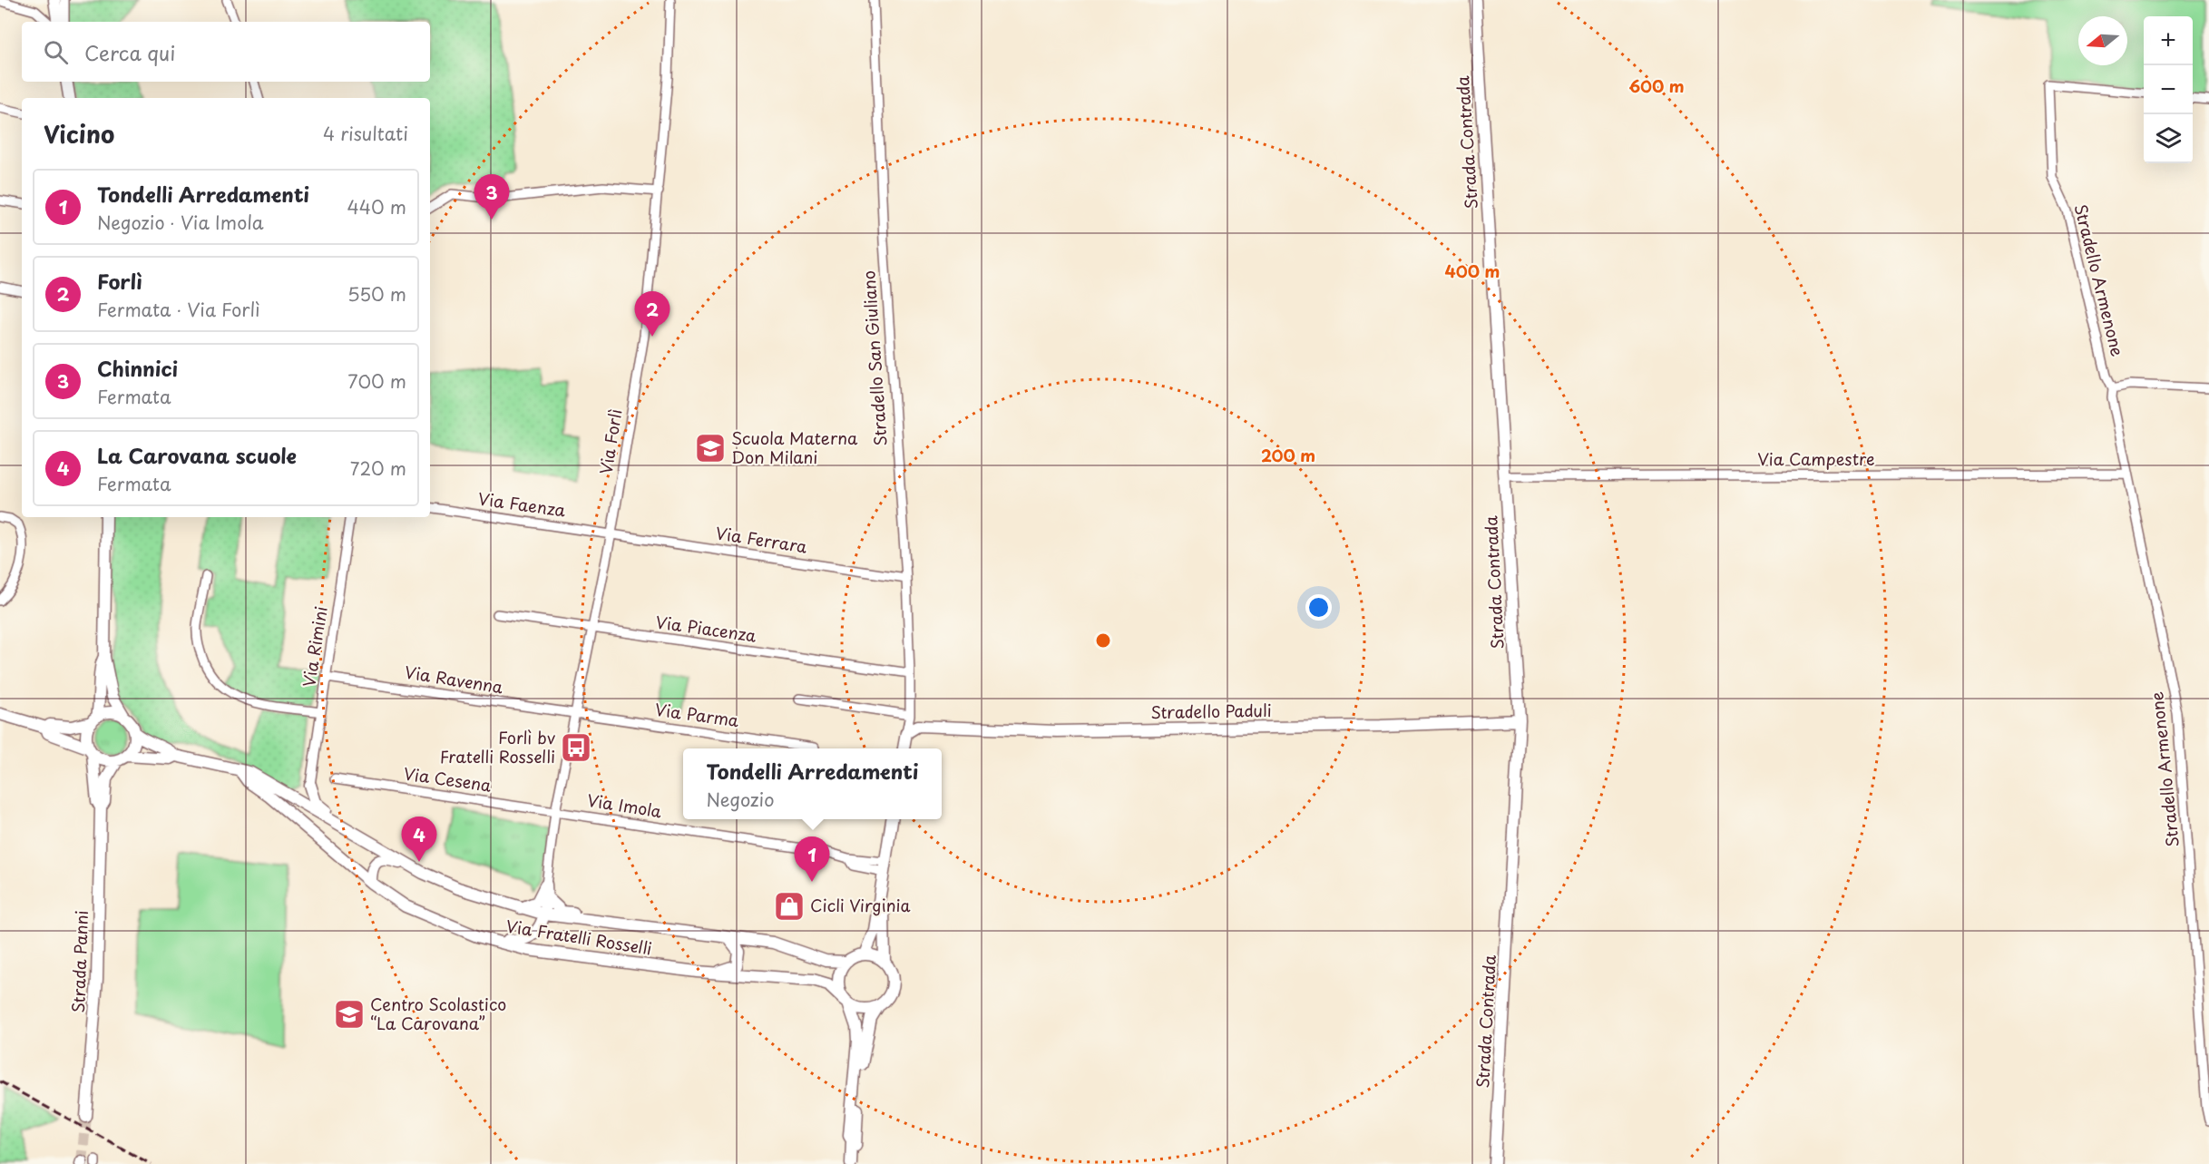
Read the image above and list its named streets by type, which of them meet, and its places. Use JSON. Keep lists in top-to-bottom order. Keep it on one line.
{"streets":{"street":["Strada Contrada","Stradello Armenone","Stradello San Giuliano","Via Forlì","Via Campestre","Via Faenza","Via Ferrara","Via Piacenza","Via Rimini","Via Ravenna","Stradello Paduli","Via Parma","Via Cesena","Via Imola","Via Fratelli Rosselli","Strada Panni"]},"crossings":[["Strada Contrada","Via Campestre"],["Strada Contrada","Stradello Paduli"],["Stradello Armenone","Via Campestre"],["Stradello San Giuliano","Via Ferrara"],["Stradello San Giuliano","Via Piacenza"],["Stradello San Giuliano","Stradello Paduli"],["Via Forlì","Via Faenza"],["Via Forlì","Via Ferrara"],["Via Forlì","Via Piacenza"],["Via Forlì","Via Ravenna"],["Via Forlì","Via Parma"],["Via Forlì","Via Cesena"],["Via Forlì","Via Imola"],["Via Faenza","Via Ferrara"],["Via Rimini","Via Ravenna"],["Via Ravenna","Via Parma"],["Via Cesena","Via Imola"],["Via Fratelli Rosselli","Strada Panni"]],"places":{"school or university":["Scuola Materna Don Milani","Centro Scolastico “La Carovana”"],"bus stop":["Forlì bv Fratelli Rosselli"],"shop":["Cicli Virginia"]},"north":"left","page":{"map_buttons":["+","−"],"search":"Cerca qui","heading":["Vicino","4 risultati"],"list":[{"mark":"1","name":"Tondelli Arredamenti","note":"Negozio · Via Imola","value":"440 m"},{"mark":"2","name":"Forlì","note":"Fermata · Via Forlì","value":"550 m"},{"mark":"3","name":"Chinnici","note":"Fermata","value":"700 m"},{"mark":"4","name":"La Carovana scuole","note":"Fermata","value":"720 m"}],"pins":["3","2","4","1"],"popup":["Tondelli Arredamenti","Negozio"]},"rings":["600 m","400 m","200 m"]}
